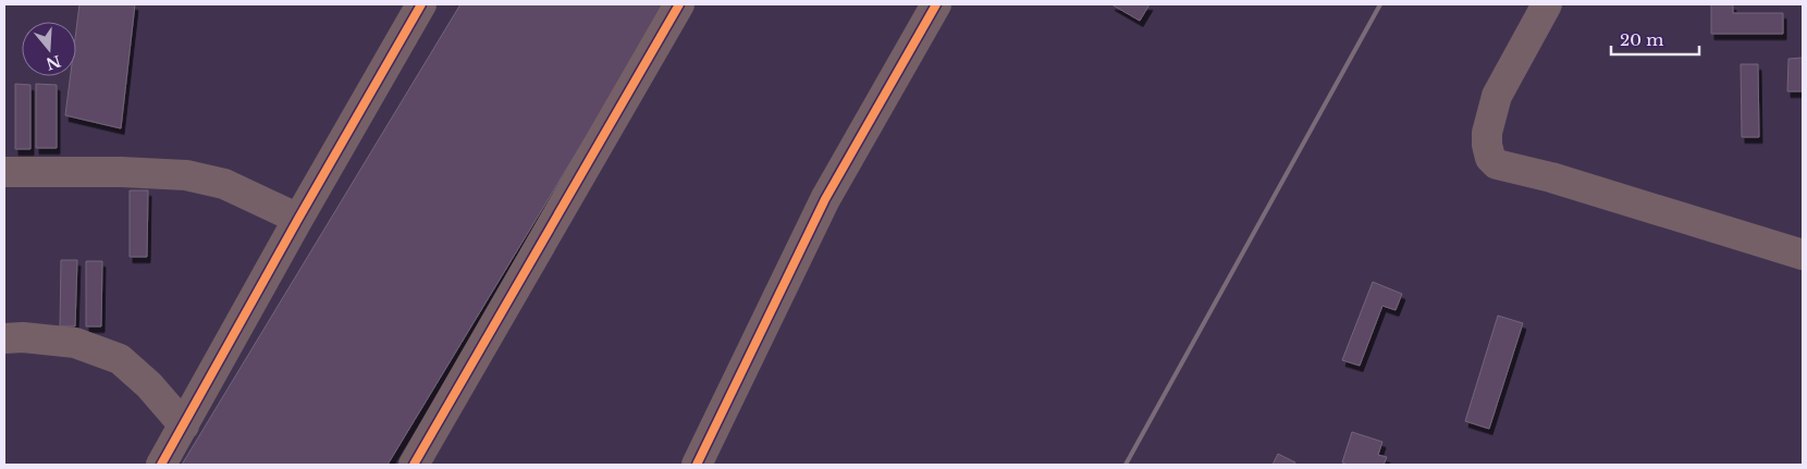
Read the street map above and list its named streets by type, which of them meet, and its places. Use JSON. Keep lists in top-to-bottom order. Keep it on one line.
{"scale_bar":"20 m","north":"bottom"}
